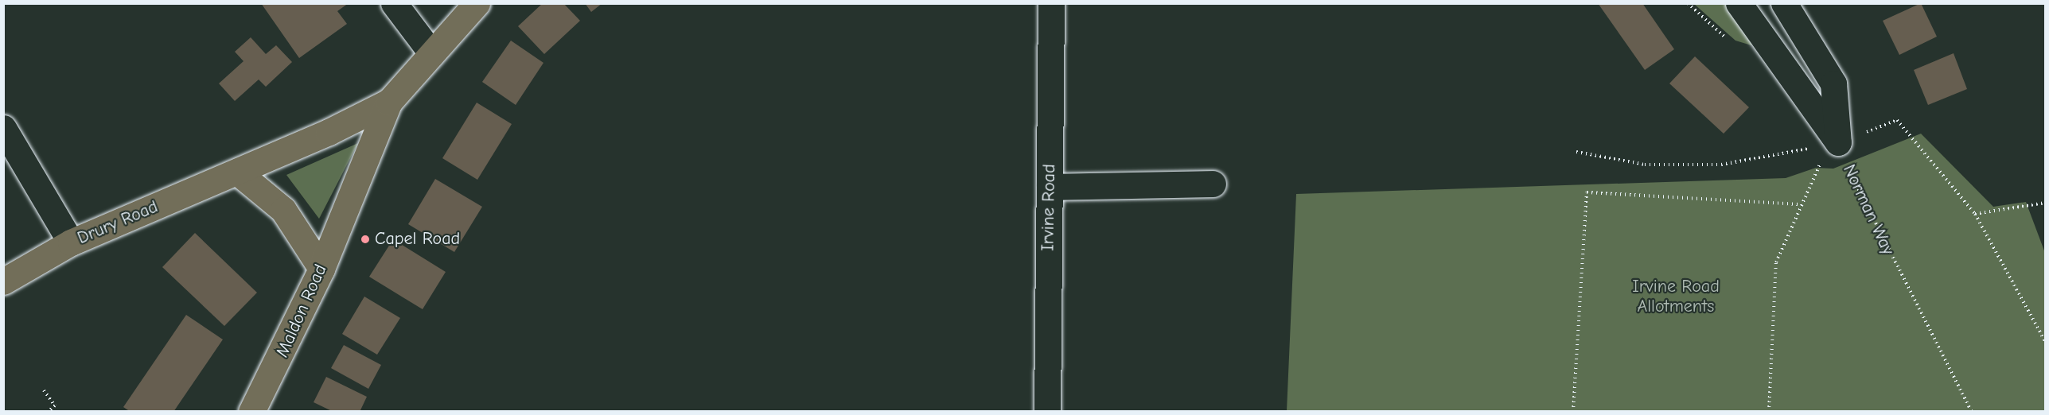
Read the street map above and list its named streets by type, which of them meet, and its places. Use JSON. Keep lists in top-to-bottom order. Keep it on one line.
{"streets":{"main road":["Drury Road","Maldon Road"],"street":["Irvine Road","Norman Way"]},"crossings":[["Drury Road","Maldon Road"]],"parks":["Irvine Road Allotments"],"places":["Capel Road"]}
